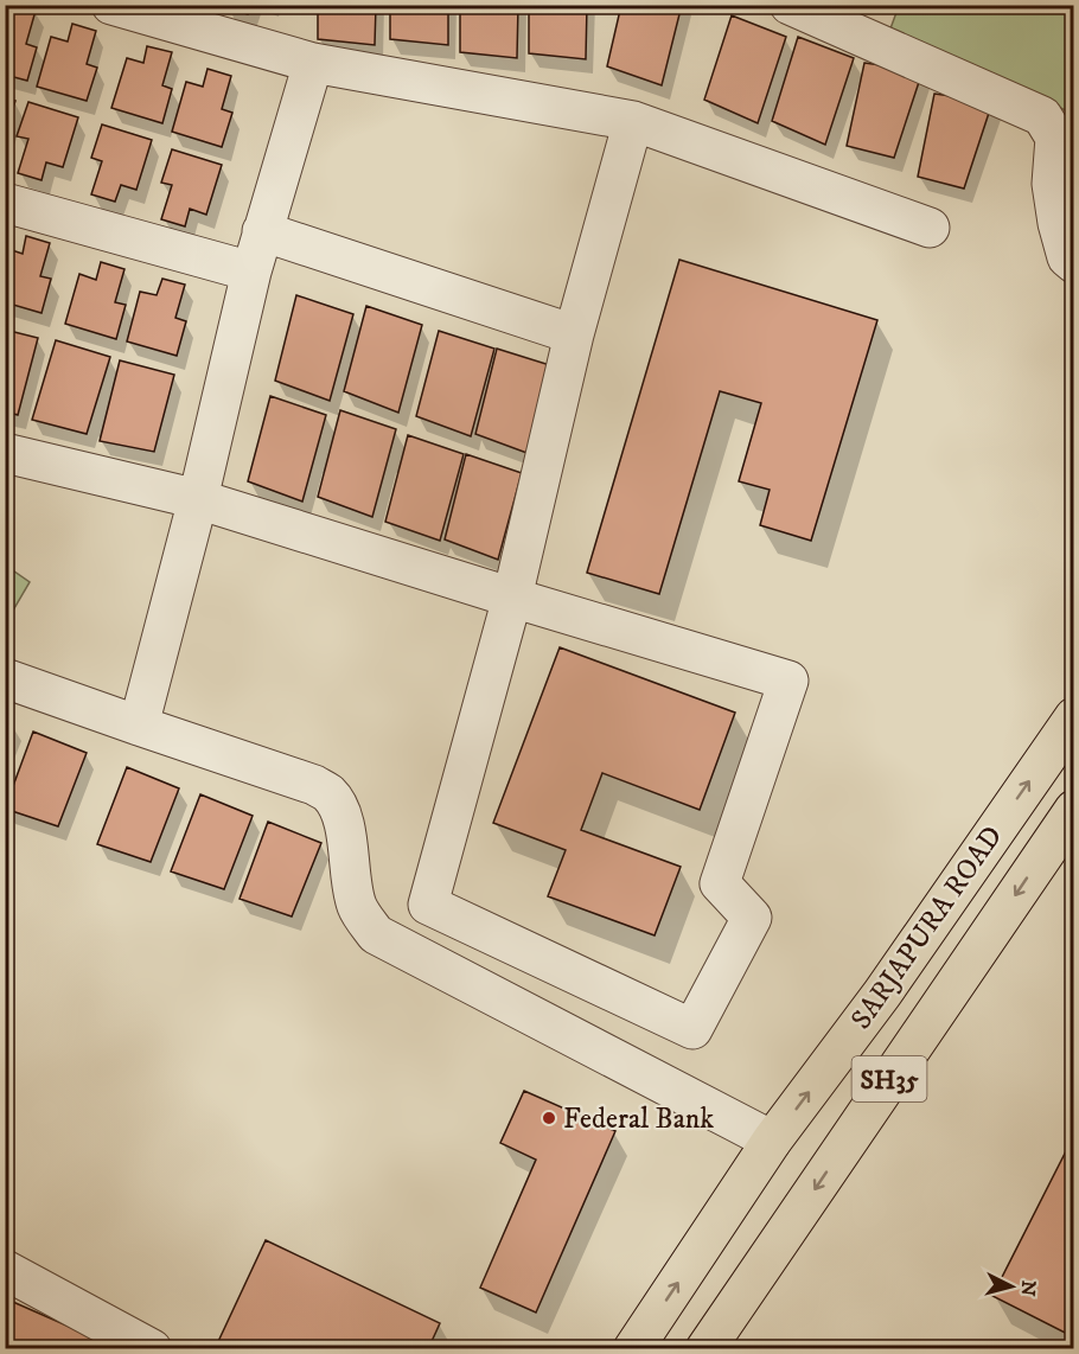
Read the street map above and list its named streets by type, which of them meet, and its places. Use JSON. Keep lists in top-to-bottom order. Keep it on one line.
{"streets":{"main road":["SARJAPURA ROAD","SH35"]},"places":["Federal Bank"],"north":"right"}
